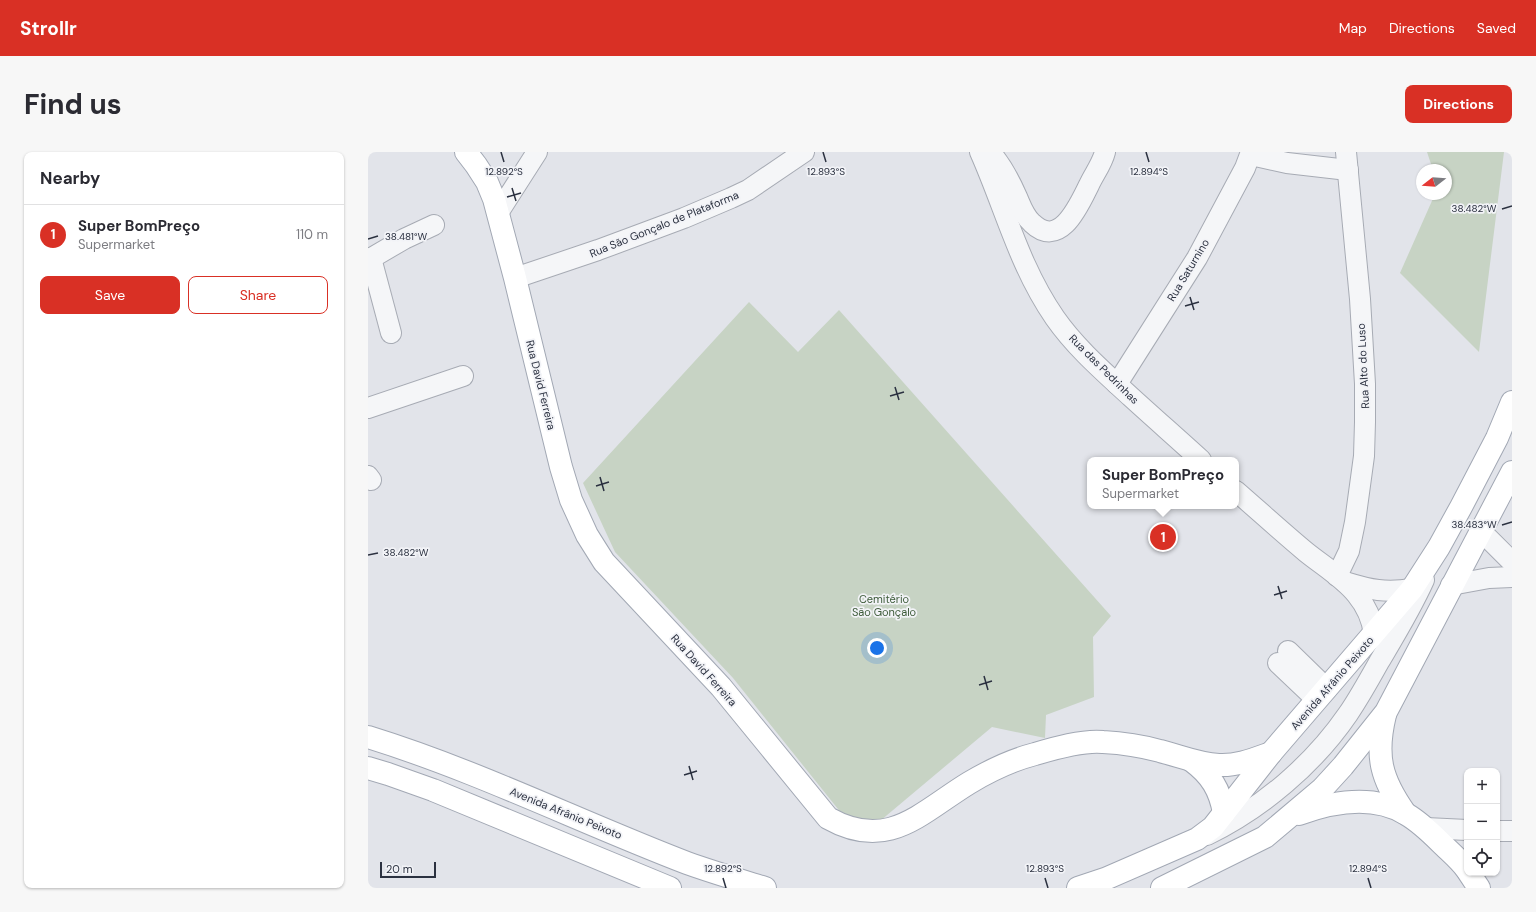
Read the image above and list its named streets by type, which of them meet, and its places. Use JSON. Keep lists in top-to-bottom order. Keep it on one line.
{"streets":{"main road":["Rua David Ferreira","Avenida Afrânio Peixoto"],"street":["Rua São Gonçalo de Plataforma","Rua Saturnino","Rua Alto do Luso","Rua das Pedrinhas"]},"crossings":[["Rua São Gonçalo de Plataforma","Rua David Ferreira"],["Rua Saturnino","Rua das Pedrinhas"],["Rua David Ferreira","Avenida Afrânio Peixoto"]],"parks":["Cemitério São Gonçalo"],"scale_bar":"20 m","north":"left","page":{"header":"Strollr","nav":["Map","Directions","Saved"],"buttons":["Directions",["Save","Share"]],"title":"Find us","heading":"Nearby","list":[{"mark":"1","name":"Super BomPreço","note":"Supermarket","value":"110 m"}],"popup":["Super BomPreço","Supermarket"],"pins":"1","map_buttons":["+","−"],"scale":"20 m"},"coordinates":["12.892°S","12.893°S","12.894°S","38.482°W","38.481°W","38.483°W"]}
